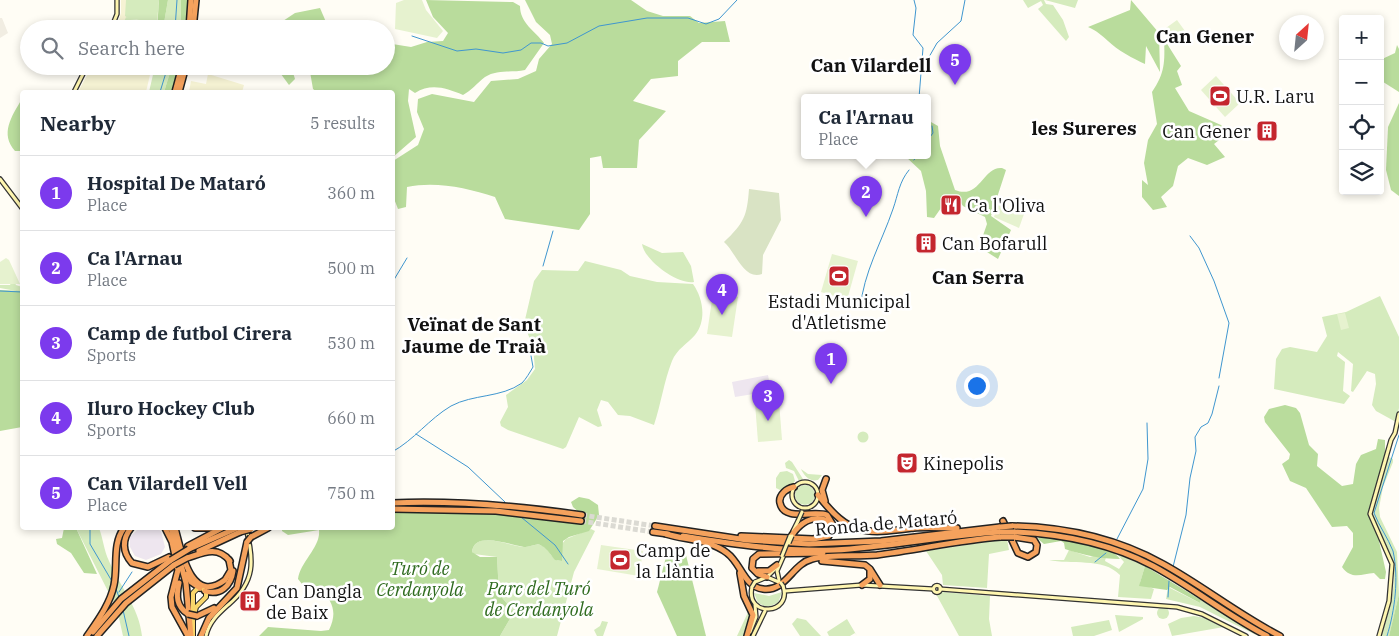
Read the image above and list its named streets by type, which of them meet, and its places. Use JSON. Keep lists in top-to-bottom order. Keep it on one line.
{"streets":{"highway":["Ronda de Mataró"]},"districts":["Can Gener","Can Vilardell","les Sureres","Can Serra","Veïnat de Sant Jaume de Traià"],"parks":["Turó de Cerdanyola","Parc del Turó de Cerdanyola"],"places":{"sports":["U.R. Laru","Estadi Municipal d'Atletisme","Camp de la Llàntia"],"building":["Can Gener","Can Bofarull","Can Dangla de Baix"],"restaurant":["Ca l'Oliva"],"theatre":["Kinepolis"]},"north":"top right","page":{"map_buttons":["+","−"],"search":"Search here","pins":["5","2","4","1","3"],"heading":["Nearby","5 results"],"popup":["Ca l'Arnau","Place"],"list":[{"mark":"1","name":"Hospital De Mataró","note":"Place","value":"360 m"},{"mark":"2","name":"Ca l'Arnau","note":"Place","value":"500 m"},{"mark":"3","name":"Camp de futbol Cirera","note":"Sports","value":"530 m"},{"mark":"4","name":"Iluro Hockey Club","note":"Sports","value":"660 m"},{"mark":"5","name":"Can Vilardell Vell","note":"Place","value":"750 m"}]}}
